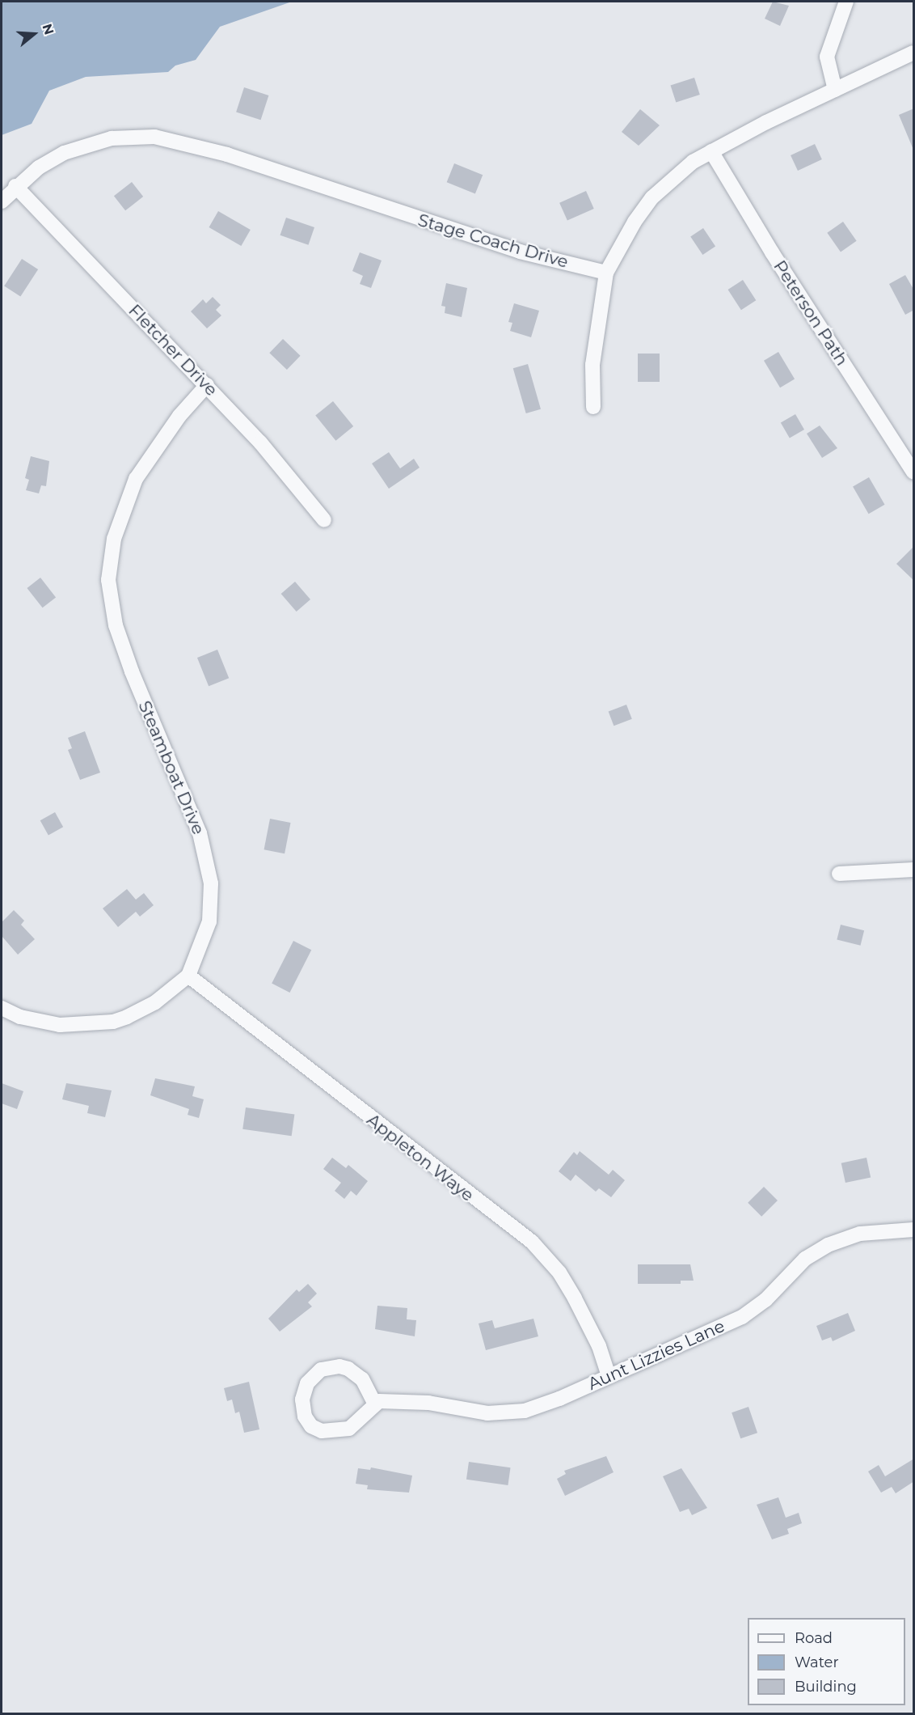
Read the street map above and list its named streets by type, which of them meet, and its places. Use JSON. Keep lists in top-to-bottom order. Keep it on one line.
{"streets":{"street":["Stage Coach Drive","Peterson Path","Fletcher Drive","Steamboat Drive","Appleton Waye","Aunt Lizzies Lane"]},"crossings":[["Stage Coach Drive","Fletcher Drive"],["Fletcher Drive","Steamboat Drive"],["Steamboat Drive","Appleton Waye"],["Appleton Waye","Aunt Lizzies Lane"]],"legend":["Road","Water","Building"],"north":"right"}
